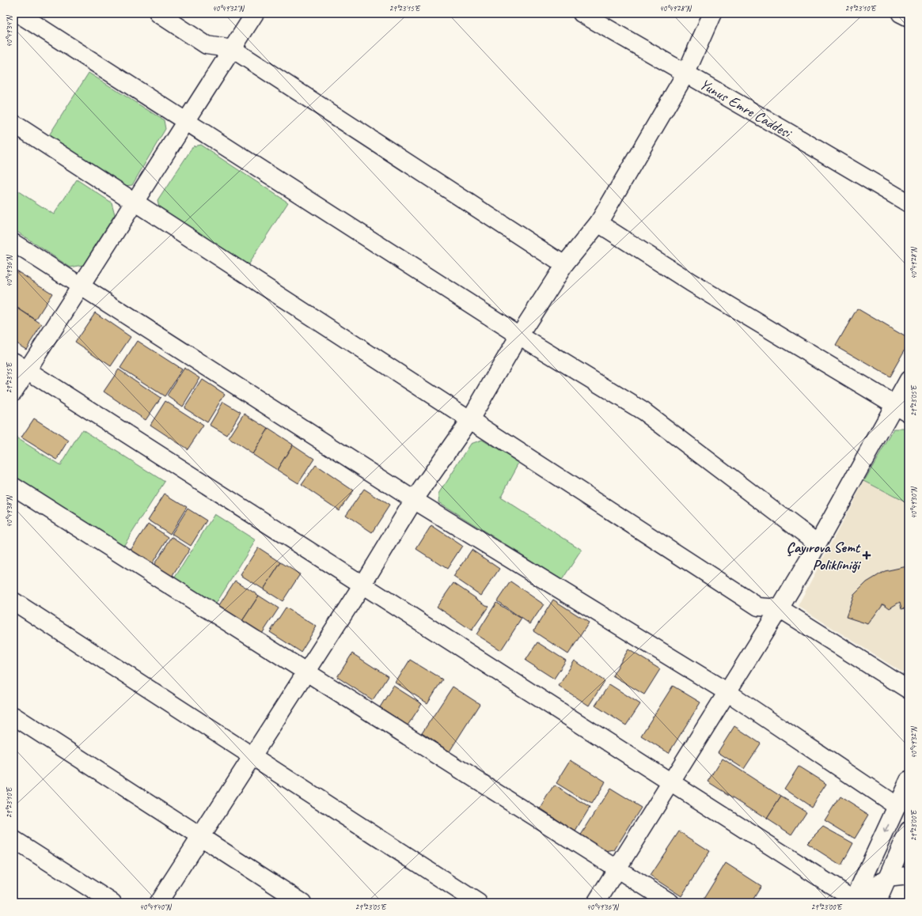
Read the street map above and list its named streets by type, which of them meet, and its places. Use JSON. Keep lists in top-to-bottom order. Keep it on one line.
{"streets":{"street":["Yunus Emre Caddesi"]},"places":{"health":["Çayırova Semt Polikliniği"]},"coordinates":["40°49'32\"N","29°23'15\"E","40°49'28\"N","29°23'10\"E","40°49'34\"N","40°49'36\"N","29°23'05\"E","40°49'30\"N","40°49'38\"N","29°23'00\"E","40°49'40\"N"]}
